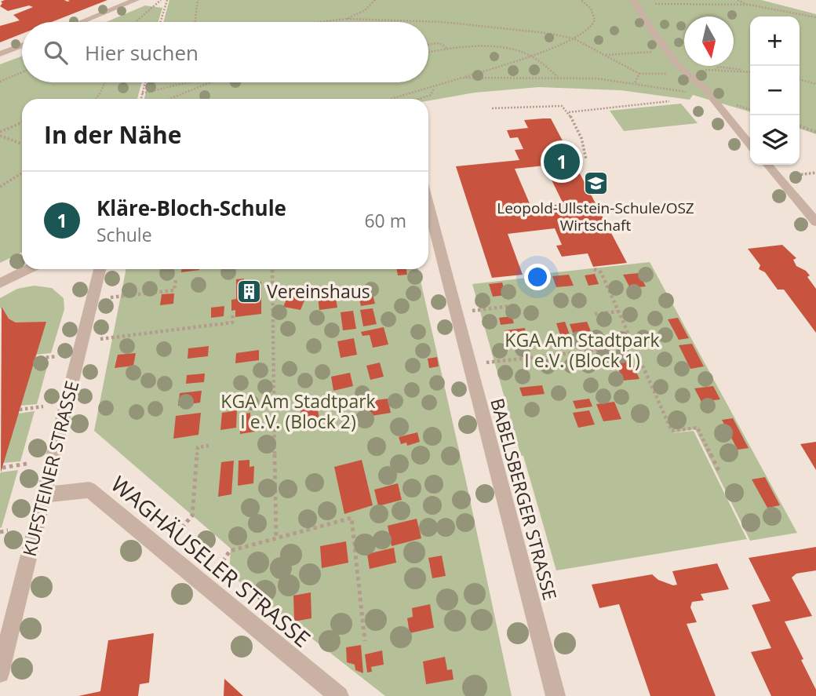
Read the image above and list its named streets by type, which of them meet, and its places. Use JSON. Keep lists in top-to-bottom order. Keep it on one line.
{"streets":{"street":["KUFSTEINER STRASSE","BABELSBERGER STRASSE","WAGHÄUSELER STRASSE"]},"crossings":[["KUFSTEINER STRASSE","WAGHÄUSELER STRASSE"]],"parks":["KGA Am Stadtpark I e.V. (Block 1)","KGA Am Stadtpark I e.V. (Block 2)"],"places":{"school or university":["Leopold-Ullstein-Schule/OSZ Wirtschaft"],"building":["Vereinshaus"]},"north":"bottom","page":{"map_buttons":["+","−"],"search":"Hier suchen","heading":"In der Nähe","pins":"1","list":[{"mark":"1","name":"Kläre-Bloch-Schule","note":"Schule","value":"60 m"}]}}
